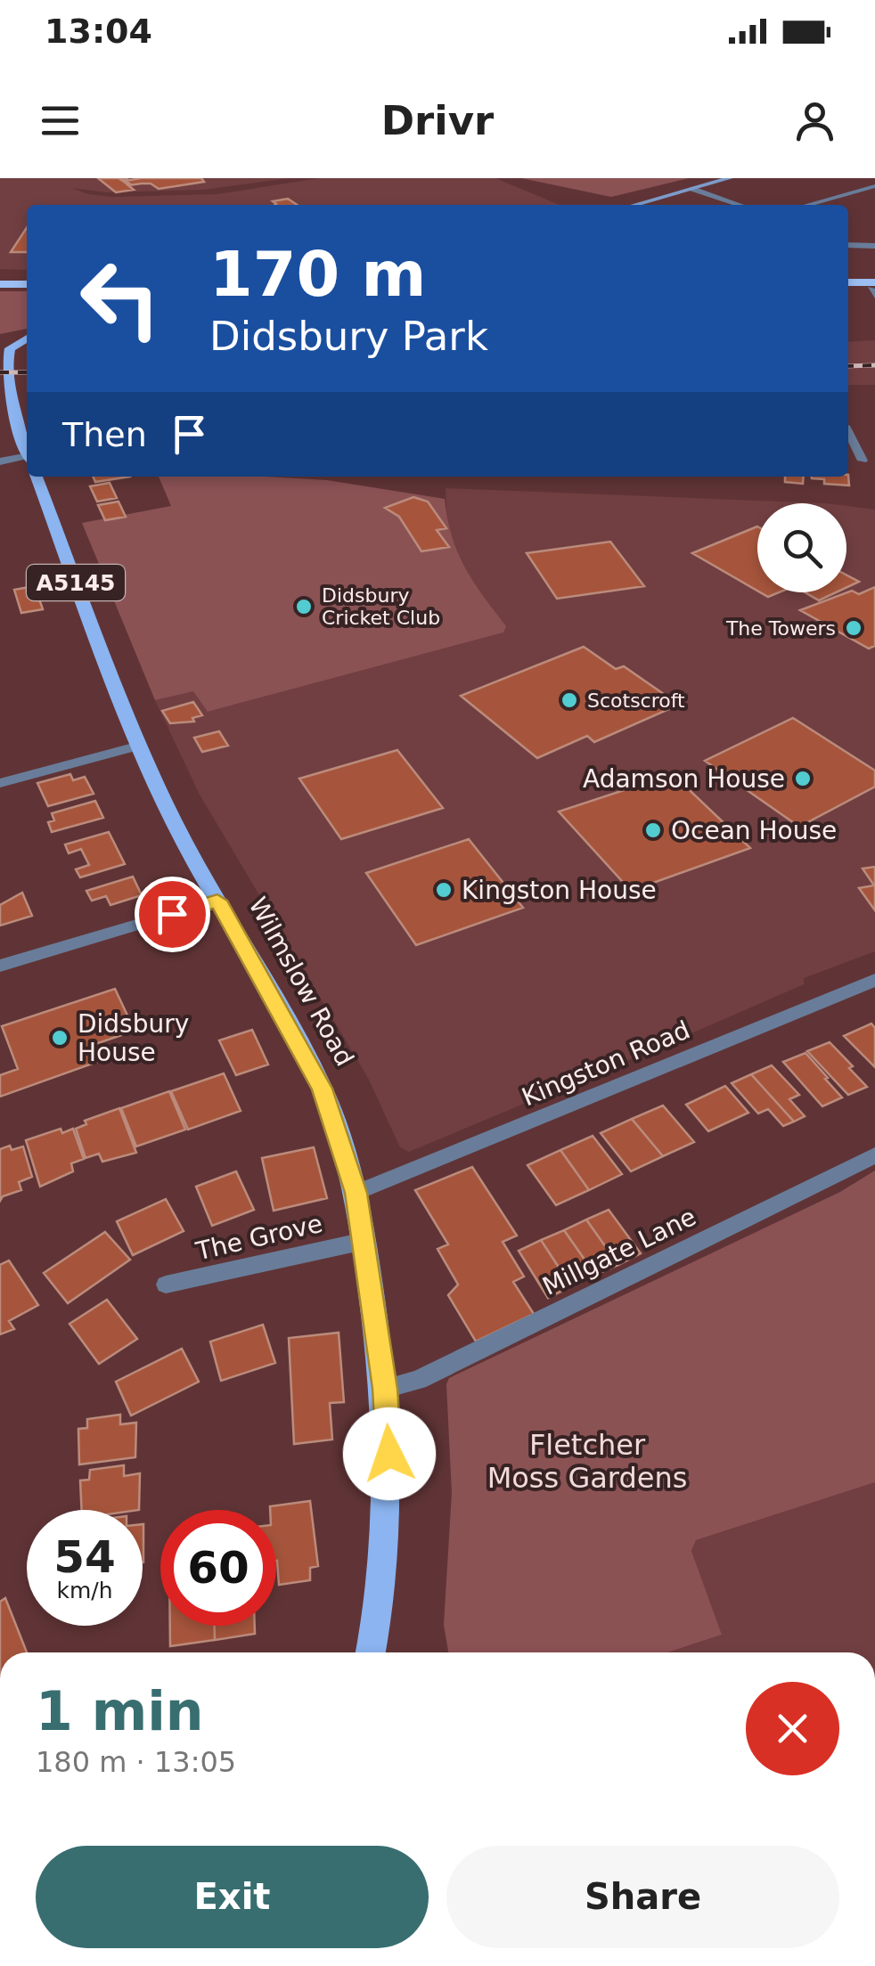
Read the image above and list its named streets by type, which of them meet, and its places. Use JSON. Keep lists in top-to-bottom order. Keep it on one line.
{"streets":{"main road":["A5145","Wilmslow Road"],"street":["Kingston Road","The Grove","Millgate Lane"]},"crossings":[["Wilmslow Road","Kingston Road"],["Wilmslow Road","The Grove"],["Wilmslow Road","Millgate Lane"]],"parks":["Fletcher Moss Gardens"],"places":["Didsbury Cricket Club","The Towers","Scotscroft","Adamson House","Ocean House","Kingston House","Didsbury House"],"page":{"status":"13:04","header":"Drivr","turn":["170 m","Didsbury Park"],"then":"Then","speed":"54 km/h","limit":"60","heading":["1 min","180 m · 13:05"],"buttons":["Exit","Share"]}}
